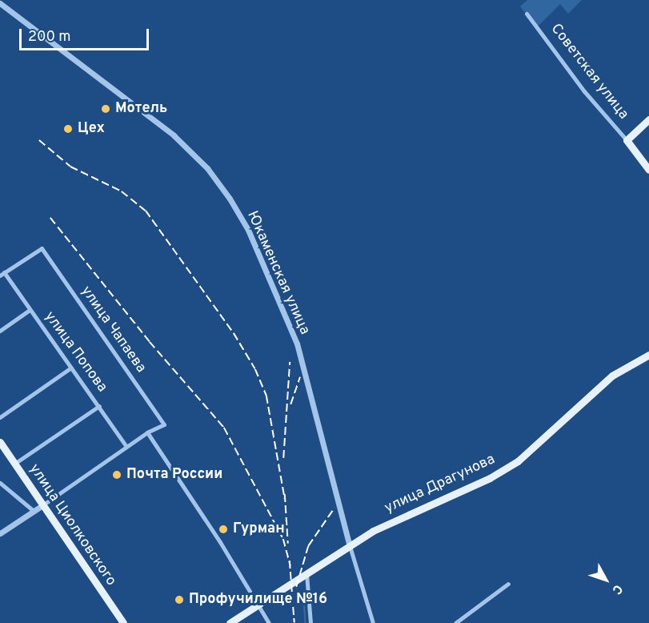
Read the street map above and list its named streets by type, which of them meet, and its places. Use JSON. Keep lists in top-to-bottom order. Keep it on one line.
{"streets":{"main road":["Советская улица","улица Драгунова","улица Циолковского"],"street":["Юкаменская улица","улица Чапаева","улица Попова"]},"crossings":[["Юкаменская улица","улица Драгунова"],["улица Чапаева","улица Попова"]],"places":["Мотель","Цех","Почта России","Гурман","Профучилище №16"],"scale_bar":"200 m","north":"bottom right"}
